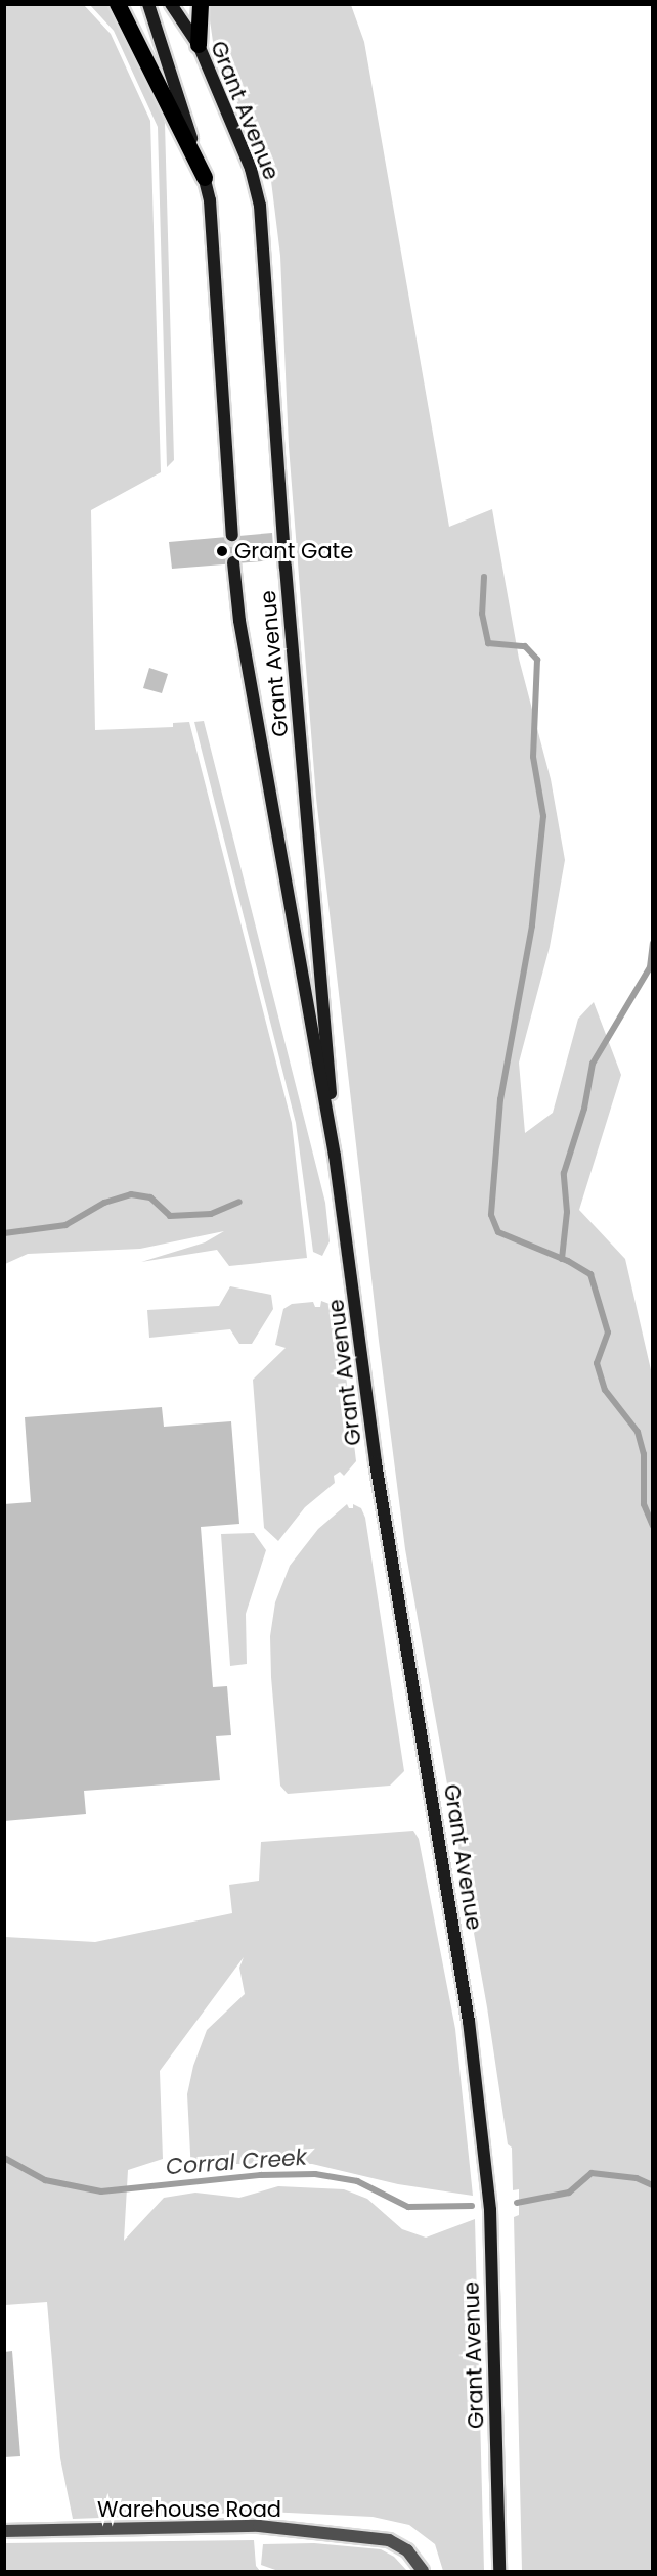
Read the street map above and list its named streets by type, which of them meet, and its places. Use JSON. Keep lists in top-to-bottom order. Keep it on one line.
{"streets":{"main road":["Grant Avenue"],"street":["Warehouse Road"]},"water":["Corral Creek"],"places":["Grant Gate"]}
